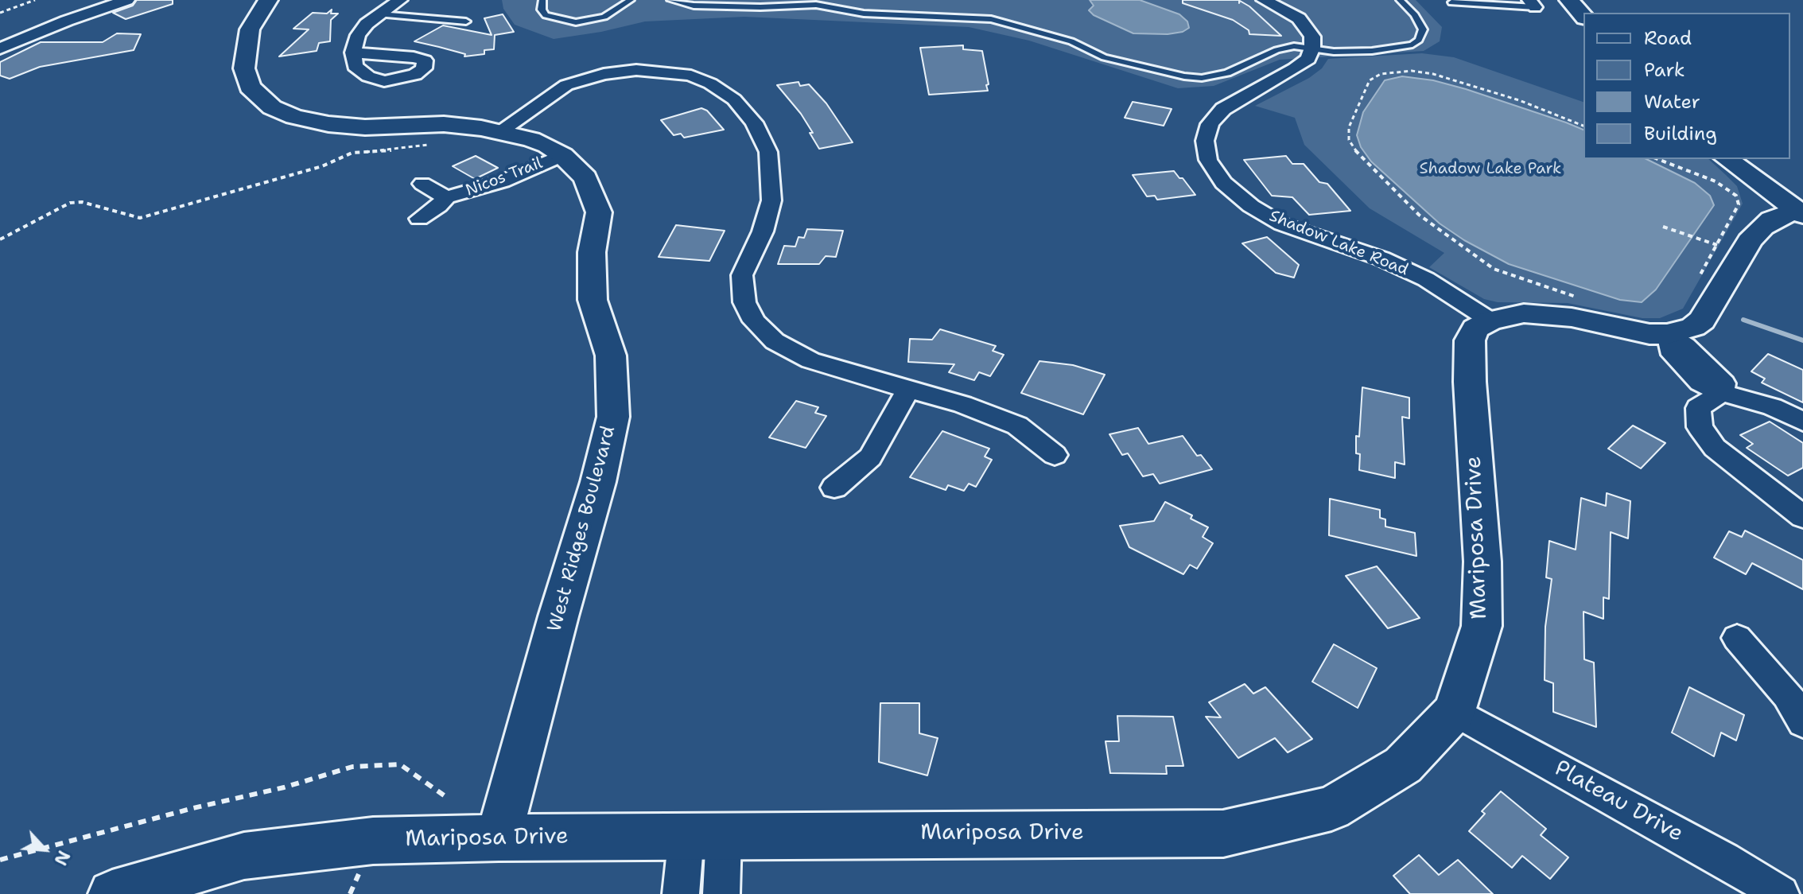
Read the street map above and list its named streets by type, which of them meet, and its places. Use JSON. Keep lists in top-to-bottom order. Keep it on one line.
{"streets":{"street":["Nicos Trail","Shadow Lake Road","West Ridges Boulevard","Mariposa Drive","Plateau Drive"]},"crossings":[["Nicos Trail","West Ridges Boulevard"],["Shadow Lake Road","Mariposa Drive"],["West Ridges Boulevard","Mariposa Drive"],["Mariposa Drive","Plateau Drive"]],"parks":["Shadow Lake Park"],"legend":["Road","Park","Water","Building"],"north":"bottom right"}
